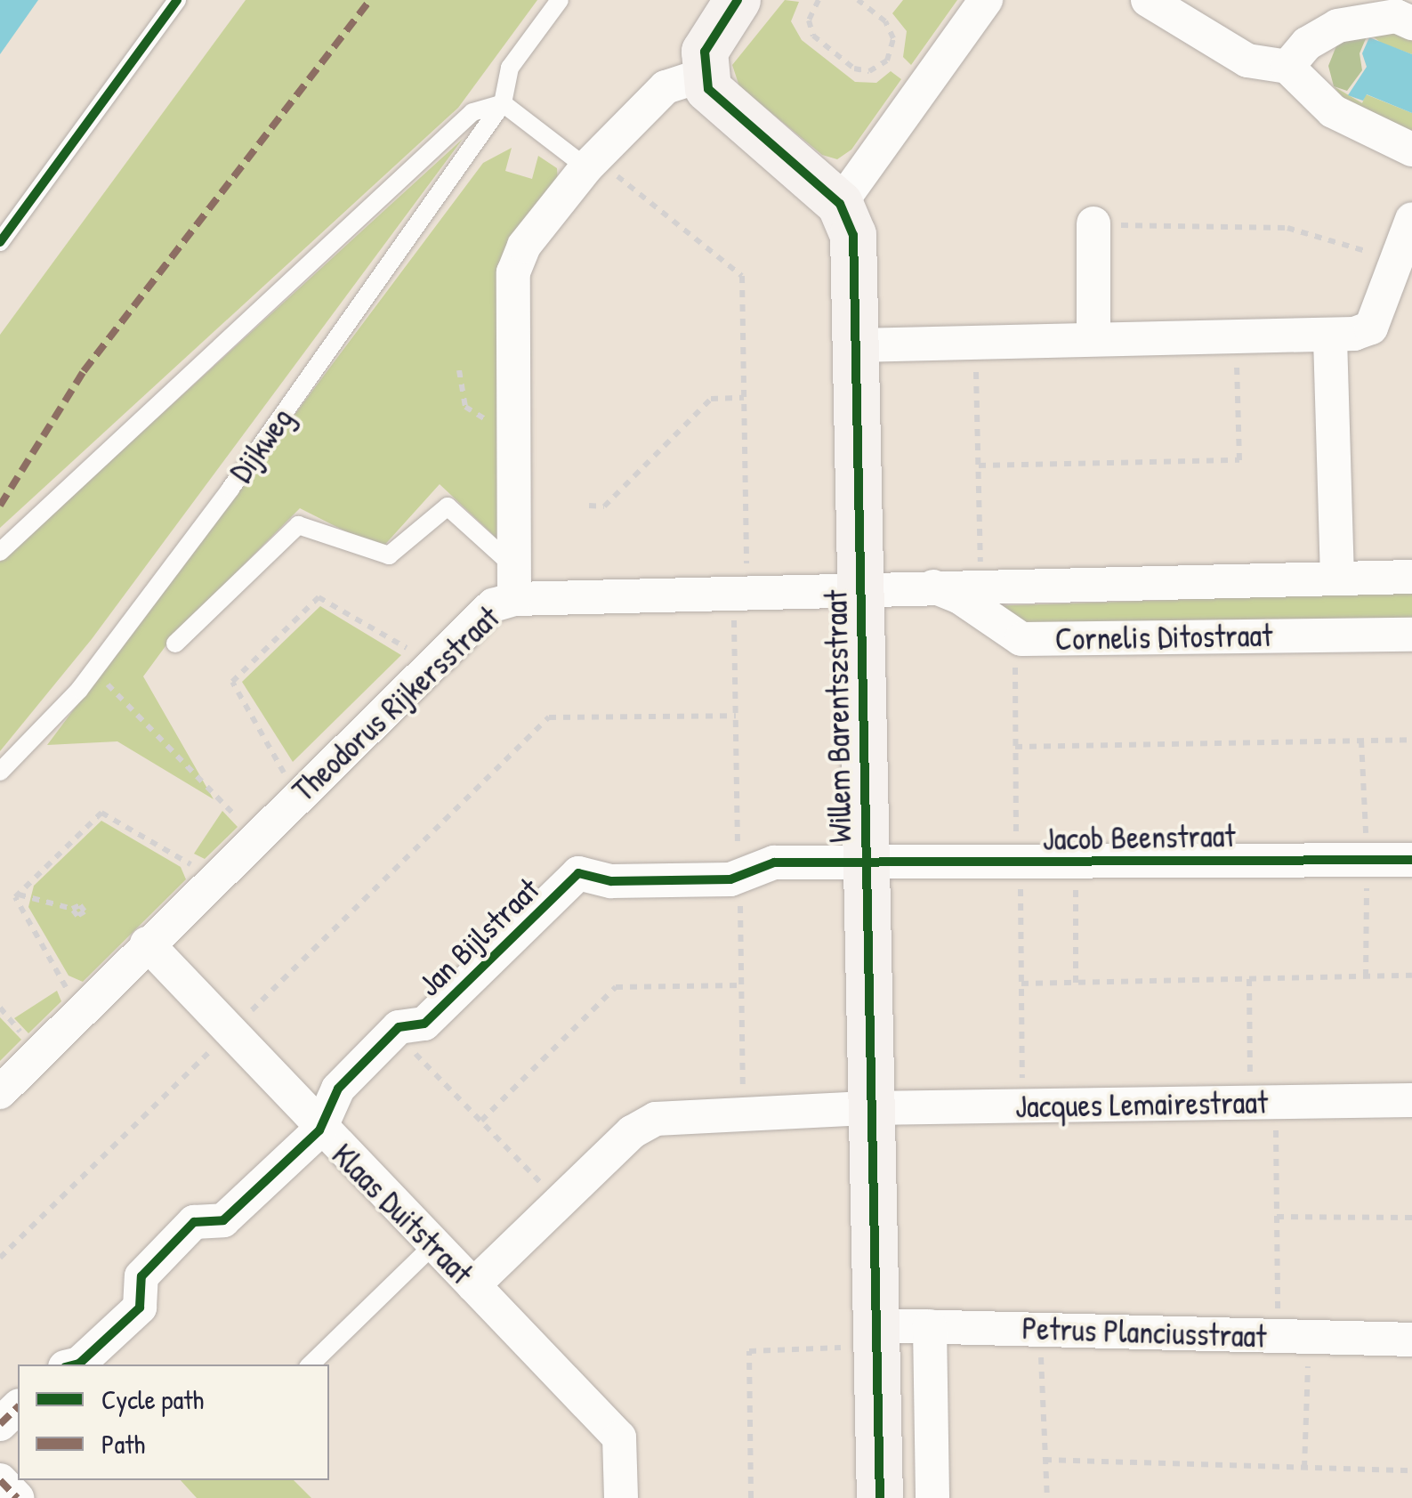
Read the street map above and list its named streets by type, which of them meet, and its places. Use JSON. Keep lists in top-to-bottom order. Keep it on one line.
{"streets":{"street":["Cornelis Ditostraat","Theodorus Rijkersstraat","Willem Barentszstraat","Jacob Beenstraat","Jan Bijlstraat","Jacques Lemairestraat","Klaas Duitstraat","Petrus Planciusstraat"],"lane":["Dijkweg"]},"crossings":[["Cornelis Ditostraat","Theodorus Rijkersstraat"],["Cornelis Ditostraat","Willem Barentszstraat"],["Theodorus Rijkersstraat","Klaas Duitstraat"],["Willem Barentszstraat","Jacob Beenstraat"],["Willem Barentszstraat","Jan Bijlstraat"],["Willem Barentszstraat","Jacques Lemairestraat"],["Willem Barentszstraat","Petrus Planciusstraat"],["Jacob Beenstraat","Jan Bijlstraat"],["Jan Bijlstraat","Klaas Duitstraat"],["Jacques Lemairestraat","Klaas Duitstraat"]],"legend":["Cycle path","Path"]}
